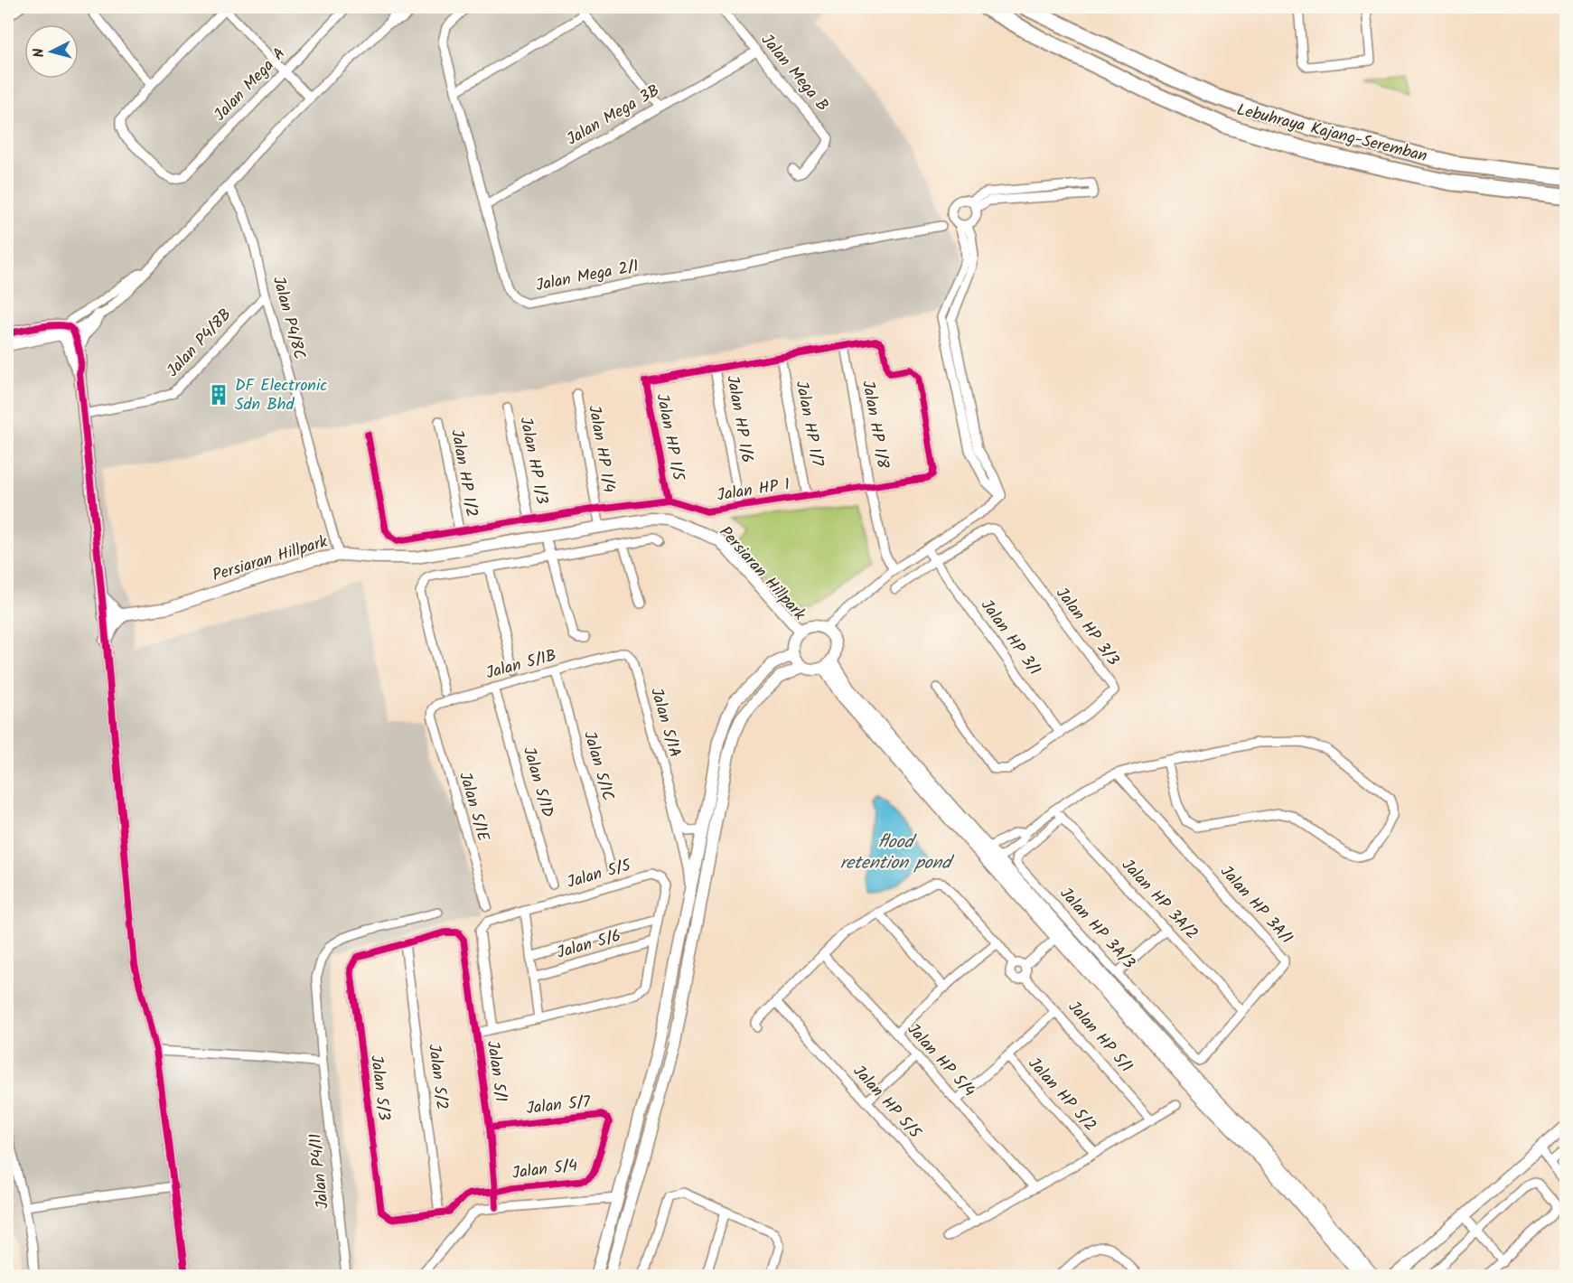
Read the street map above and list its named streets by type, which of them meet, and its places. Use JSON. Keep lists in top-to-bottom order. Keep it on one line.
{"streets":{"highway":["Lebuhraya Kajang-Seremban"],"street":["Jalan Mega B","Jalan Mega A","Jalan Mega 3B","Jalan Mega 2/1","Jalan P4/8C","Jalan P4/8B","Jalan HP 1/6","Jalan HP 1/7","Jalan HP 1/8","Jalan HP 1/5","Jalan HP 1/4","Jalan HP 1/3","Jalan HP 1/2","Jalan HP 1","Persiaran Hillpark","Jalan HP 3/3","Jalan HP 3/1","Jalan 5/1B","Jalan 5/1A","Jalan 5/1C","Jalan 5/1D","Jalan 5/1E","Jalan 5/5","Jalan HP 3A/2","Jalan HP 3A/1","Jalan HP 3A/3","Jalan 5/6","Jalan HP 5/1","Jalan HP 5/4","Jalan 5/1","Jalan 5/2","Jalan 5/3","Jalan HP 5/2","Jalan HP 5/5","Jalan 5/7","Jalan 5/4","Jalan P4/11"]},"crossings":[["Jalan Mega B","Jalan Mega 3B"],["Jalan Mega 3B","Jalan Mega 2/1"],["Jalan P4/8C","Jalan P4/8B"],["Jalan P4/8C","Persiaran Hillpark"],["Jalan HP 1/6","Jalan HP 1/5"],["Jalan HP 1/6","Jalan HP 1"],["Jalan HP 1/7","Jalan HP 1"],["Jalan HP 1/8","Jalan HP 1"],["Jalan HP 1/5","Jalan HP 1"],["Jalan HP 1/4","Jalan HP 1"],["Jalan HP 1/3","Jalan HP 1"],["Jalan HP 1/2","Jalan HP 1"],["Jalan HP 3/3","Jalan HP 3/1"],["Jalan 5/1B","Jalan 5/1A"],["Jalan 5/1B","Jalan 5/1C"],["Jalan 5/1B","Jalan 5/1D"],["Jalan 5/1B","Jalan 5/1E"],["Jalan 5/5","Jalan 5/6"],["Jalan 5/5","Jalan 5/1"],["Jalan HP 3A/2","Jalan HP 3A/1"],["Jalan HP 3A/2","Jalan HP 3A/3"],["Jalan HP 3A/1","Jalan HP 3A/3"],["Jalan 5/1","Jalan 5/3"],["Jalan 5/1","Jalan 5/7"],["Jalan 5/1","Jalan 5/4"],["Jalan 5/2","Jalan 5/3"],["Jalan 5/3","Jalan 5/4"],["Jalan 5/7","Jalan 5/4"]],"water":["flood retention pond"],"places":{"building":["DF Electronic Sdn Bhd"]},"north":"left"}
